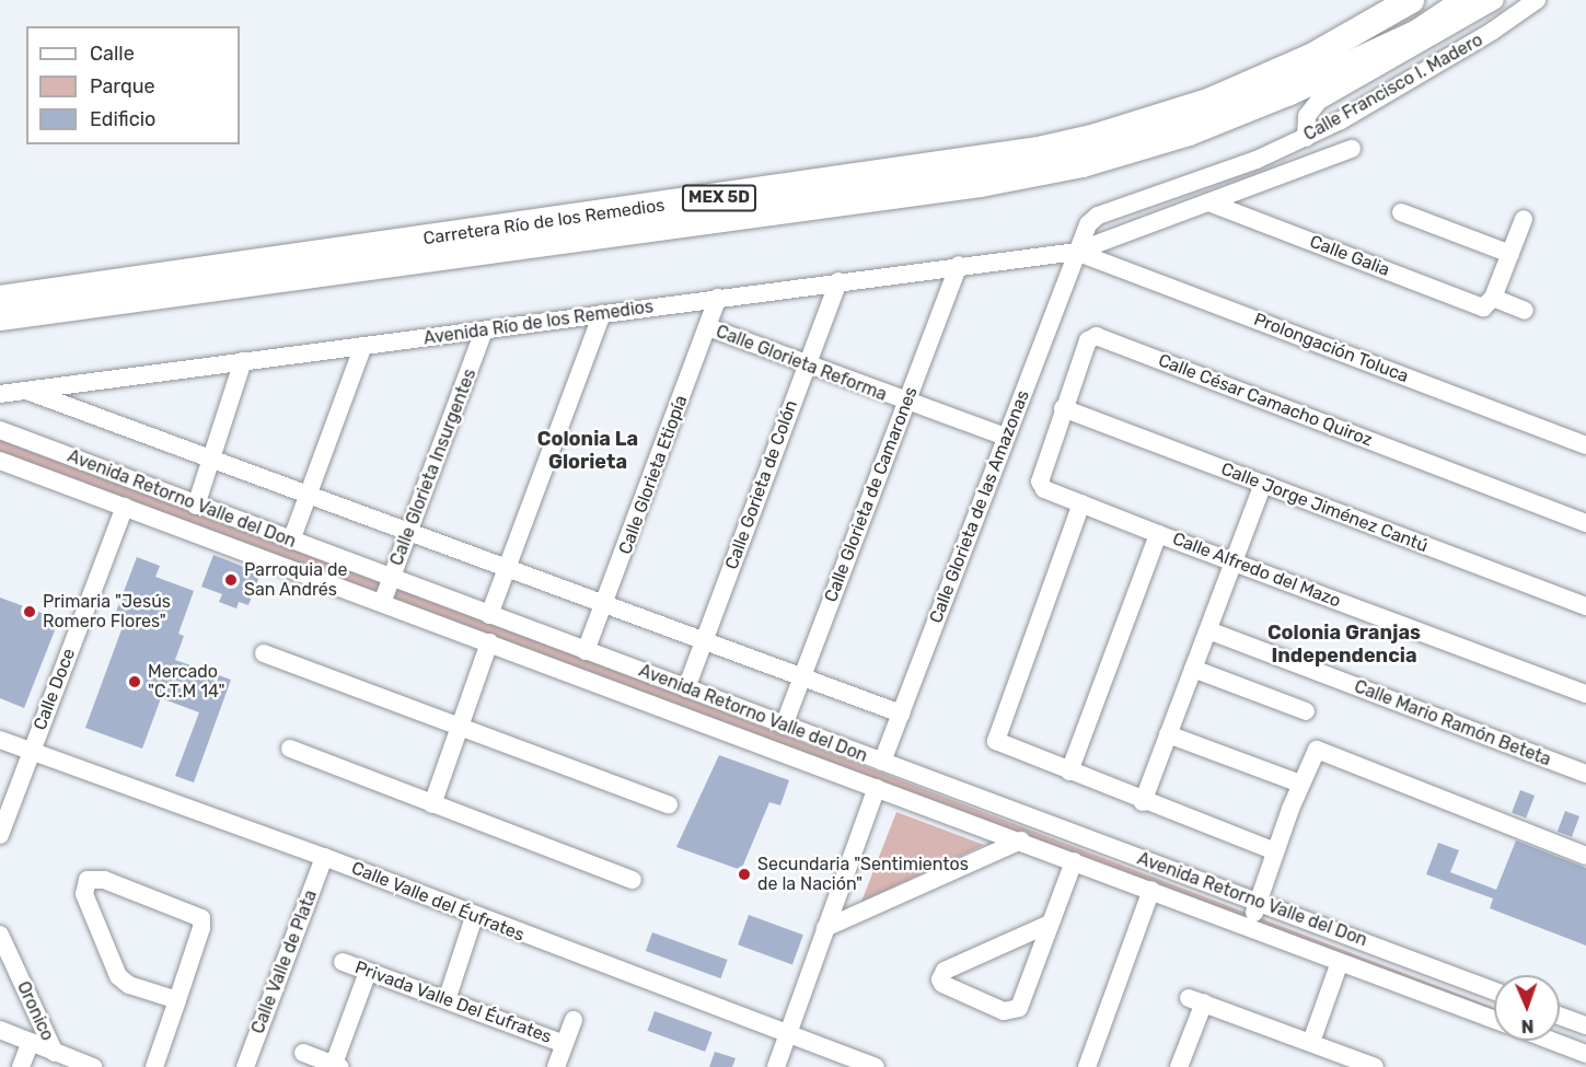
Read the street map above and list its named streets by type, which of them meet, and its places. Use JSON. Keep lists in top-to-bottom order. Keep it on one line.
{"streets":{"highway":["MEX 5D","Carretera Río de los Remedios"],"street":["Calle Francisco I. Madero","Calle Galia","Avenida Río de los Remedios","Prolongación Toluca","Calle Glorieta Reforma","Calle César Camacho Quiroz","Calle Glorieta Insurgentes","Calle Glorieta Etiopía","Calle Gorieta de Colón","Calle Glorieta de Camarones","Avenida Retorno Valle del Don","Calle Glorieta de las Amazonas","Calle Jorge Jiménez Cantú","Calle Alfredo del Mazo","Calle Doce","Calle Mario Ramón Beteta","Calle Valle del Éufrates","Calle Valle de Plata","Privada Valle Del Éufrates","Oronico"]},"crossings":[["Calle Francisco I. Madero","Avenida Río de los Remedios"],["Calle Francisco I. Madero","Prolongación Toluca"],["Calle Francisco I. Madero","Calle Glorieta de las Amazonas"],["Avenida Río de los Remedios","Prolongación Toluca"],["Avenida Río de los Remedios","Calle Glorieta Insurgentes"],["Avenida Río de los Remedios","Calle Glorieta Etiopía"],["Avenida Río de los Remedios","Calle Gorieta de Colón"],["Avenida Río de los Remedios","Calle Glorieta de Camarones"],["Avenida Río de los Remedios","Calle Glorieta de las Amazonas"],["Prolongación Toluca","Calle Glorieta de las Amazonas"],["Calle Glorieta Reforma","Calle Glorieta Etiopía"],["Calle Glorieta Reforma","Calle Gorieta de Colón"],["Calle Glorieta Reforma","Calle Glorieta de Camarones"],["Calle Glorieta Reforma","Calle Glorieta de las Amazonas"],["Calle César Camacho Quiroz","Calle Jorge Jiménez Cantú"],["Calle César Camacho Quiroz","Calle Alfredo del Mazo"],["Calle Glorieta Insurgentes","Avenida Retorno Valle del Don"],["Calle Glorieta Etiopía","Avenida Retorno Valle del Don"],["Calle Gorieta de Colón","Avenida Retorno Valle del Don"],["Calle Glorieta de Camarones","Avenida Retorno Valle del Don"],["Avenida Retorno Valle del Don","Calle Glorieta de las Amazonas"],["Avenida Retorno Valle del Don","Calle Doce"],["Calle Doce","Calle Valle del Éufrates"],["Calle Valle del Éufrates","Calle Valle de Plata"],["Calle Valle del Éufrates","Privada Valle Del Éufrates"]],"districts":["Colonia La Glorieta","Colonia Granjas Independencia"],"places":["Parroquia de San Andrés","Primaria \"Jesús Romero Flores\"","Mercado \"C.T.M 14\"","Secundaria \"Sentimientos de la Nación\""],"legend":["Calle","Parque","Edificio"],"north":"bottom"}
